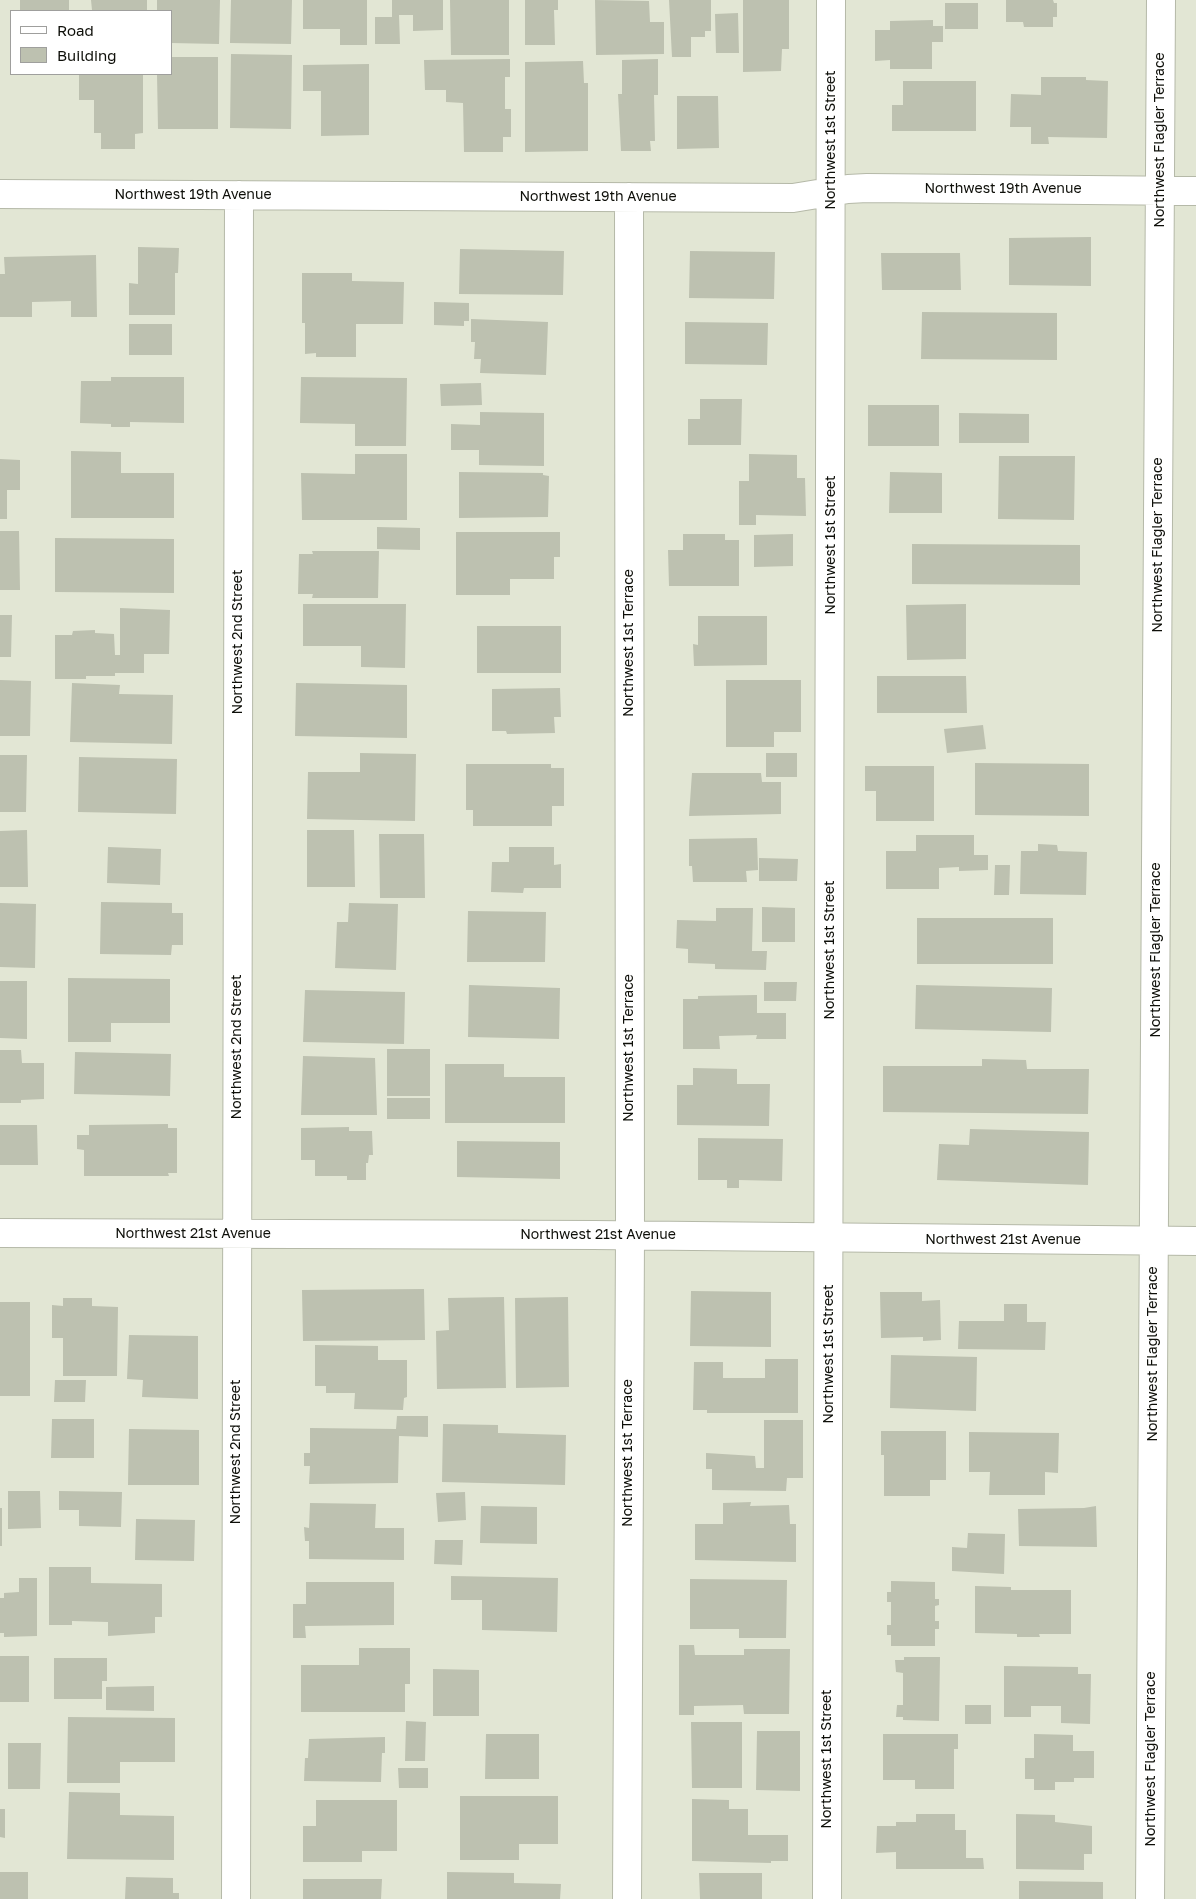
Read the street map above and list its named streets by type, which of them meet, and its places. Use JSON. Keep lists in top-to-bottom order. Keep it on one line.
{"streets":{"street":["Northwest 1st Street","Northwest Flagler Terrace","Northwest 19th Avenue","Northwest 2nd Street","Northwest 1st Terrace","Northwest 21st Avenue"]},"crossings":[["Northwest 1st Street","Northwest 19th Avenue"],["Northwest 1st Street","Northwest 21st Avenue"],["Northwest Flagler Terrace","Northwest 19th Avenue"],["Northwest Flagler Terrace","Northwest 21st Avenue"],["Northwest 19th Avenue","Northwest 2nd Street"],["Northwest 19th Avenue","Northwest 1st Terrace"],["Northwest 2nd Street","Northwest 21st Avenue"],["Northwest 1st Terrace","Northwest 21st Avenue"]],"legend":["Road","Building"]}
